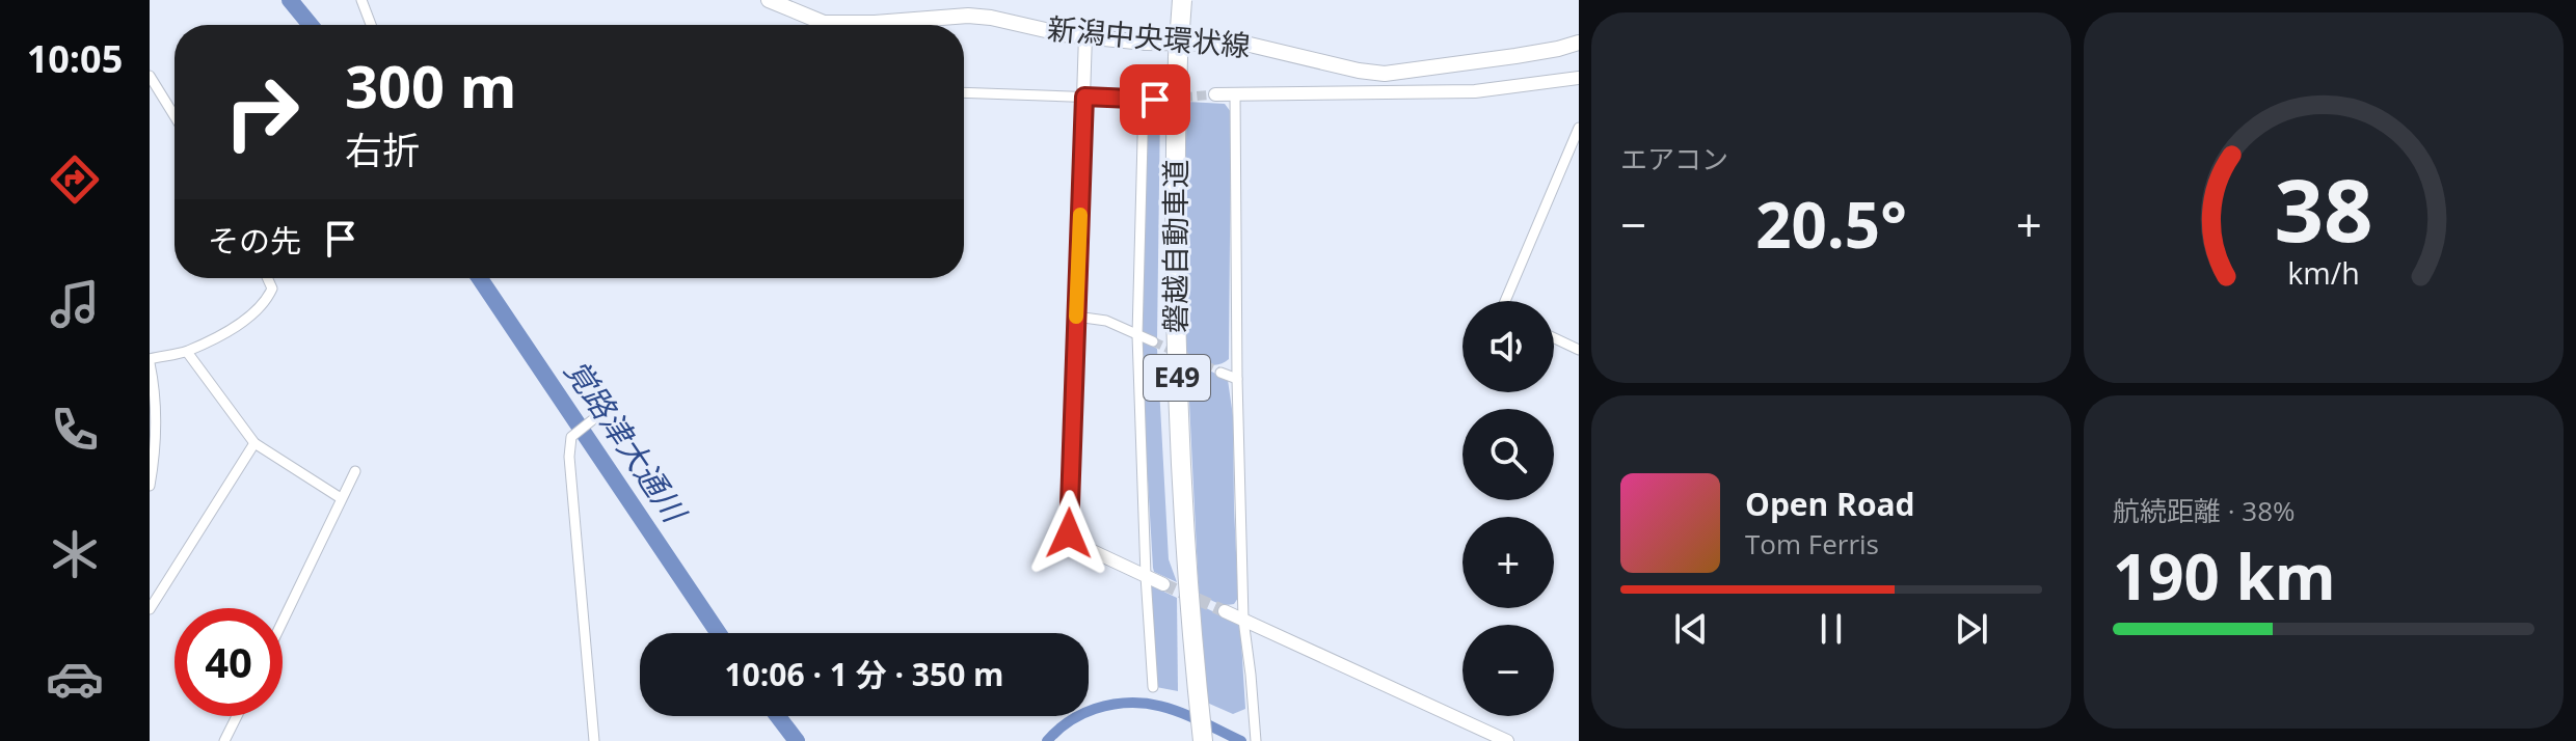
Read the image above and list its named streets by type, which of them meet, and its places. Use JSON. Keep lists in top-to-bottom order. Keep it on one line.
{"streets":{"highway":["磐越自動車道","E49"],"main road":["新潟中央環状線"]},"water":["覚路津大通川"],"page":{"tabs":"10:05","tile":["エアコン",["航続距離 · 38%","190 km"]],"turn":["300 m","右折"],"heat":["−","20.5°","+"],"then":"その先","map_buttons":["+","−"],"song":["Open Road","Tom Ferris"],"limit":"40","trip":"10:06 · 1 分 · 350 m","gauge":["38","km/h"]}}
